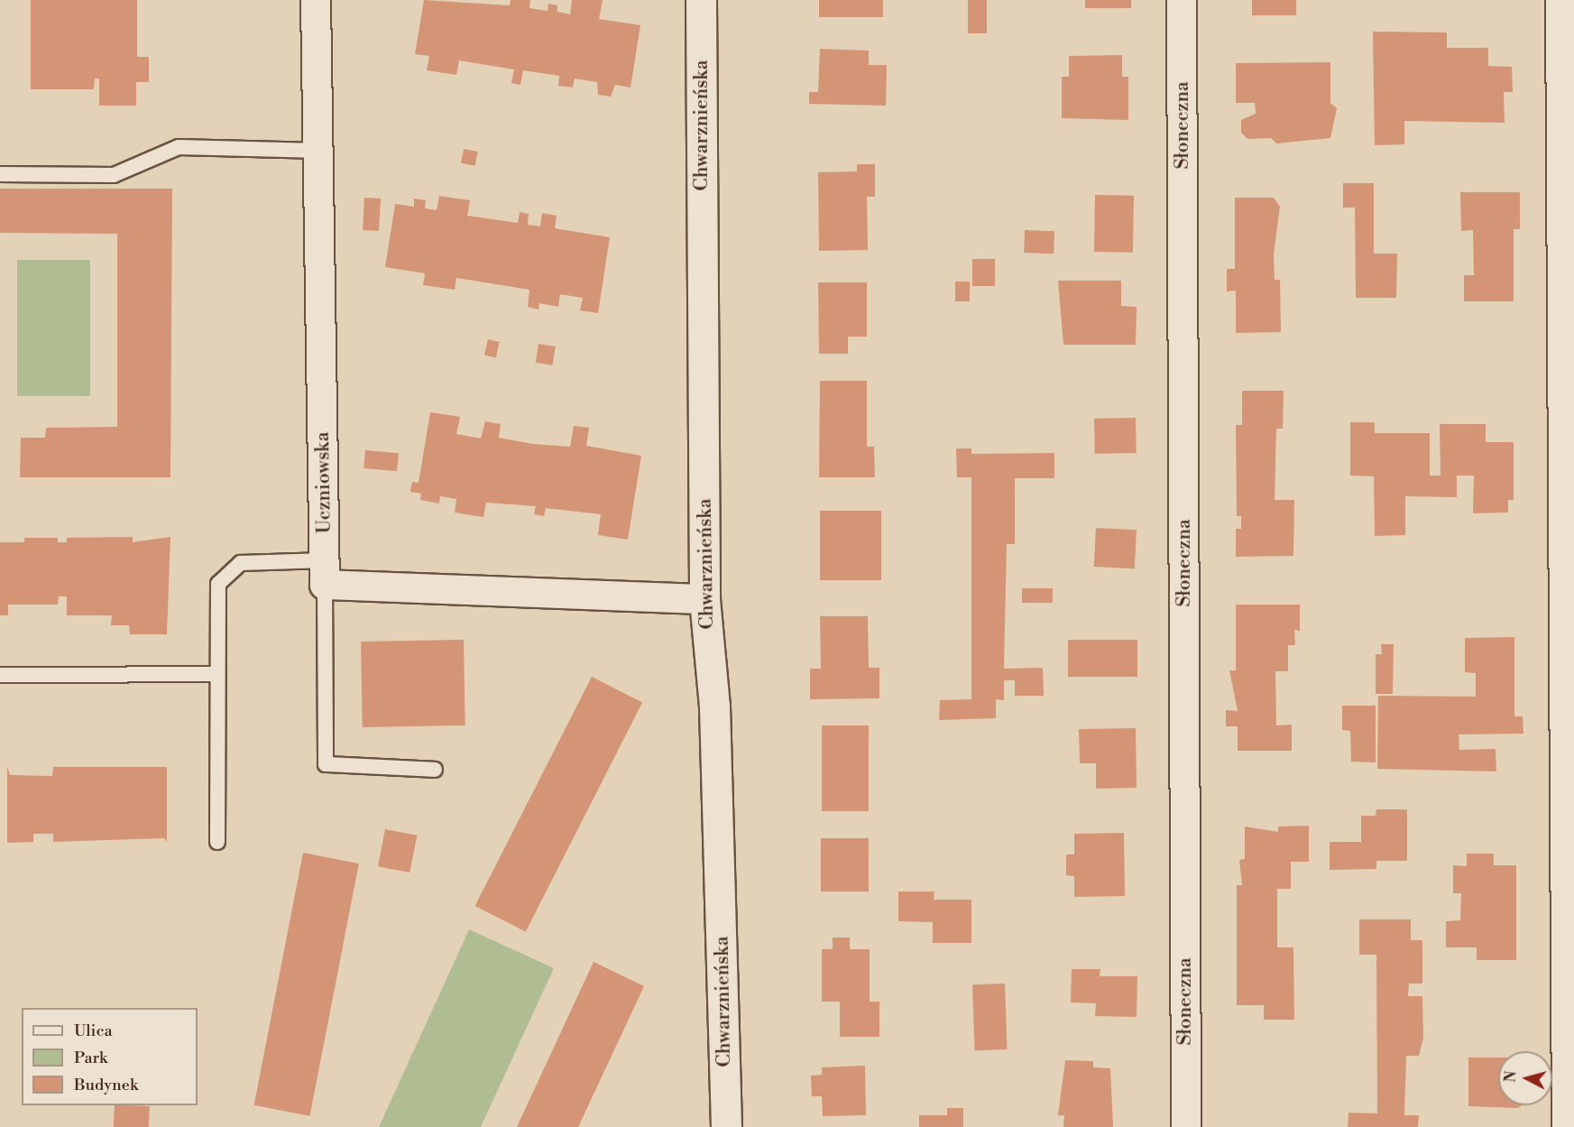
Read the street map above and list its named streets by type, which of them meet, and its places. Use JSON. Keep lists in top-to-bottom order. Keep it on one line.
{"streets":{"main road":["Chwarznieńska"],"street":["Słoneczna","Uczniowska"]},"legend":["Ulica","Park","Budynek"],"north":"left"}
